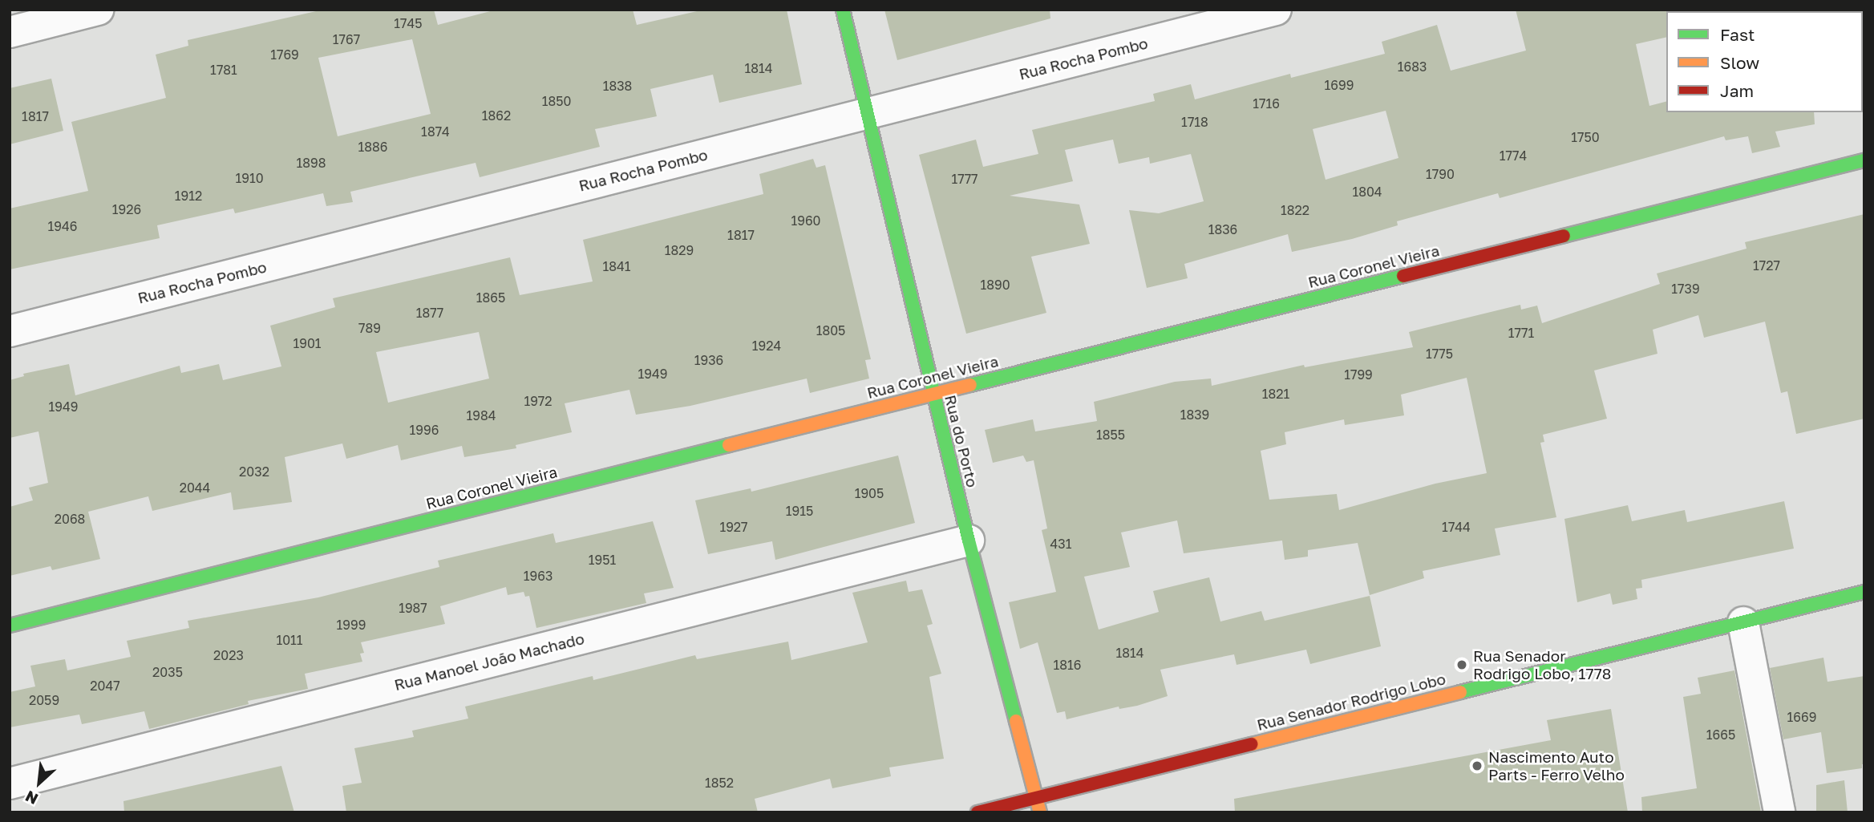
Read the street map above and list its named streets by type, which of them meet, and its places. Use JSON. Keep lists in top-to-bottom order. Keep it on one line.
{"streets":{"street":["Rua Rocha Pombo","Rua Coronel Vieira","Rua do Porto","Rua Manoel João Machado","Rua Senador Rodrigo Lobo"]},"crossings":[["Rua Rocha Pombo","Rua do Porto"],["Rua Coronel Vieira","Rua do Porto"],["Rua do Porto","Rua Manoel João Machado"],["Rua do Porto","Rua Senador Rodrigo Lobo"]],"places":["Rua Senador Rodrigo Lobo, 1778","Nascimento Auto Parts - Ferro Velho"],"house_numbers":["1745","1767","1769","1683","1814","1781","1699","1838","1850","1716","1862","1817","1718","1874","1750","1886","1774","1898","1790","1910","1777","1804","1912","1926","1822","1960","1946","1836","1817","1829","1727","1841","1890","1739","1865","1877","789","1805","1771","1901","1924","1775","1936","1949","1799","1821","1972","1949","1839","1984","1996","1855","2032","2044","1905","1915","2068","1927","1744","431","1951","1963","1987","1999","1011","1814","2023","1816","2035","2047","2059","1669","1665","1852"],"legend":["Fast","Slow","Jam"],"north":"bottom left"}
